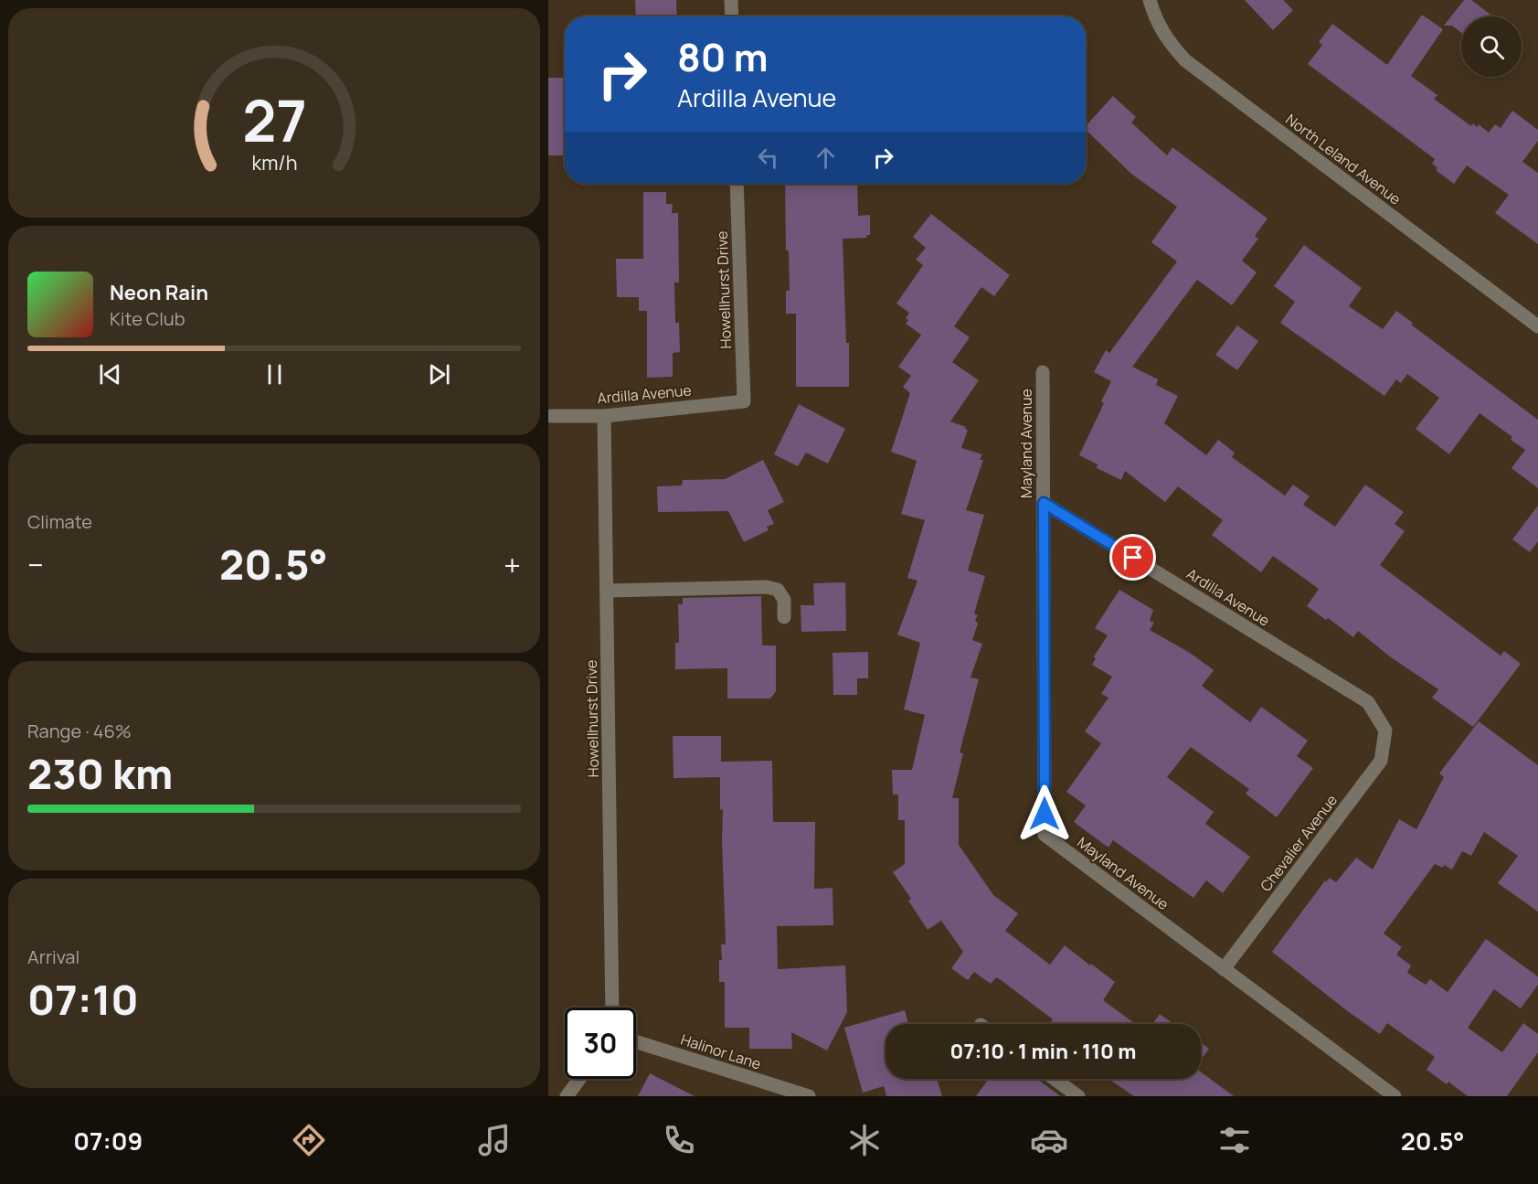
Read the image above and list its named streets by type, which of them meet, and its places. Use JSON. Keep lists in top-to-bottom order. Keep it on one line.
{"streets":{"street":["North Leland Avenue","Howellhurst Drive","Ardilla Avenue","Mayland Avenue","Chevalier Avenue","Halinor Lane"]},"crossings":[["Howellhurst Drive","Ardilla Avenue"],["Ardilla Avenue","Mayland Avenue"],["Ardilla Avenue","Chevalier Avenue"],["Mayland Avenue","Chevalier Avenue"]],"page":{"turn":["80 m","Ardilla Avenue"],"song":["Neon Rain","Kite Club"],"tile":["Climate",["Range · 46%","230 km"],["Arrival","07:10"]],"heat":["−","20.5°","+"],"limit":"30","trip":"07:10 · 1 min · 110 m","tabs":["07:09","20.5°"],"gauge":["27","km/h"]}}
